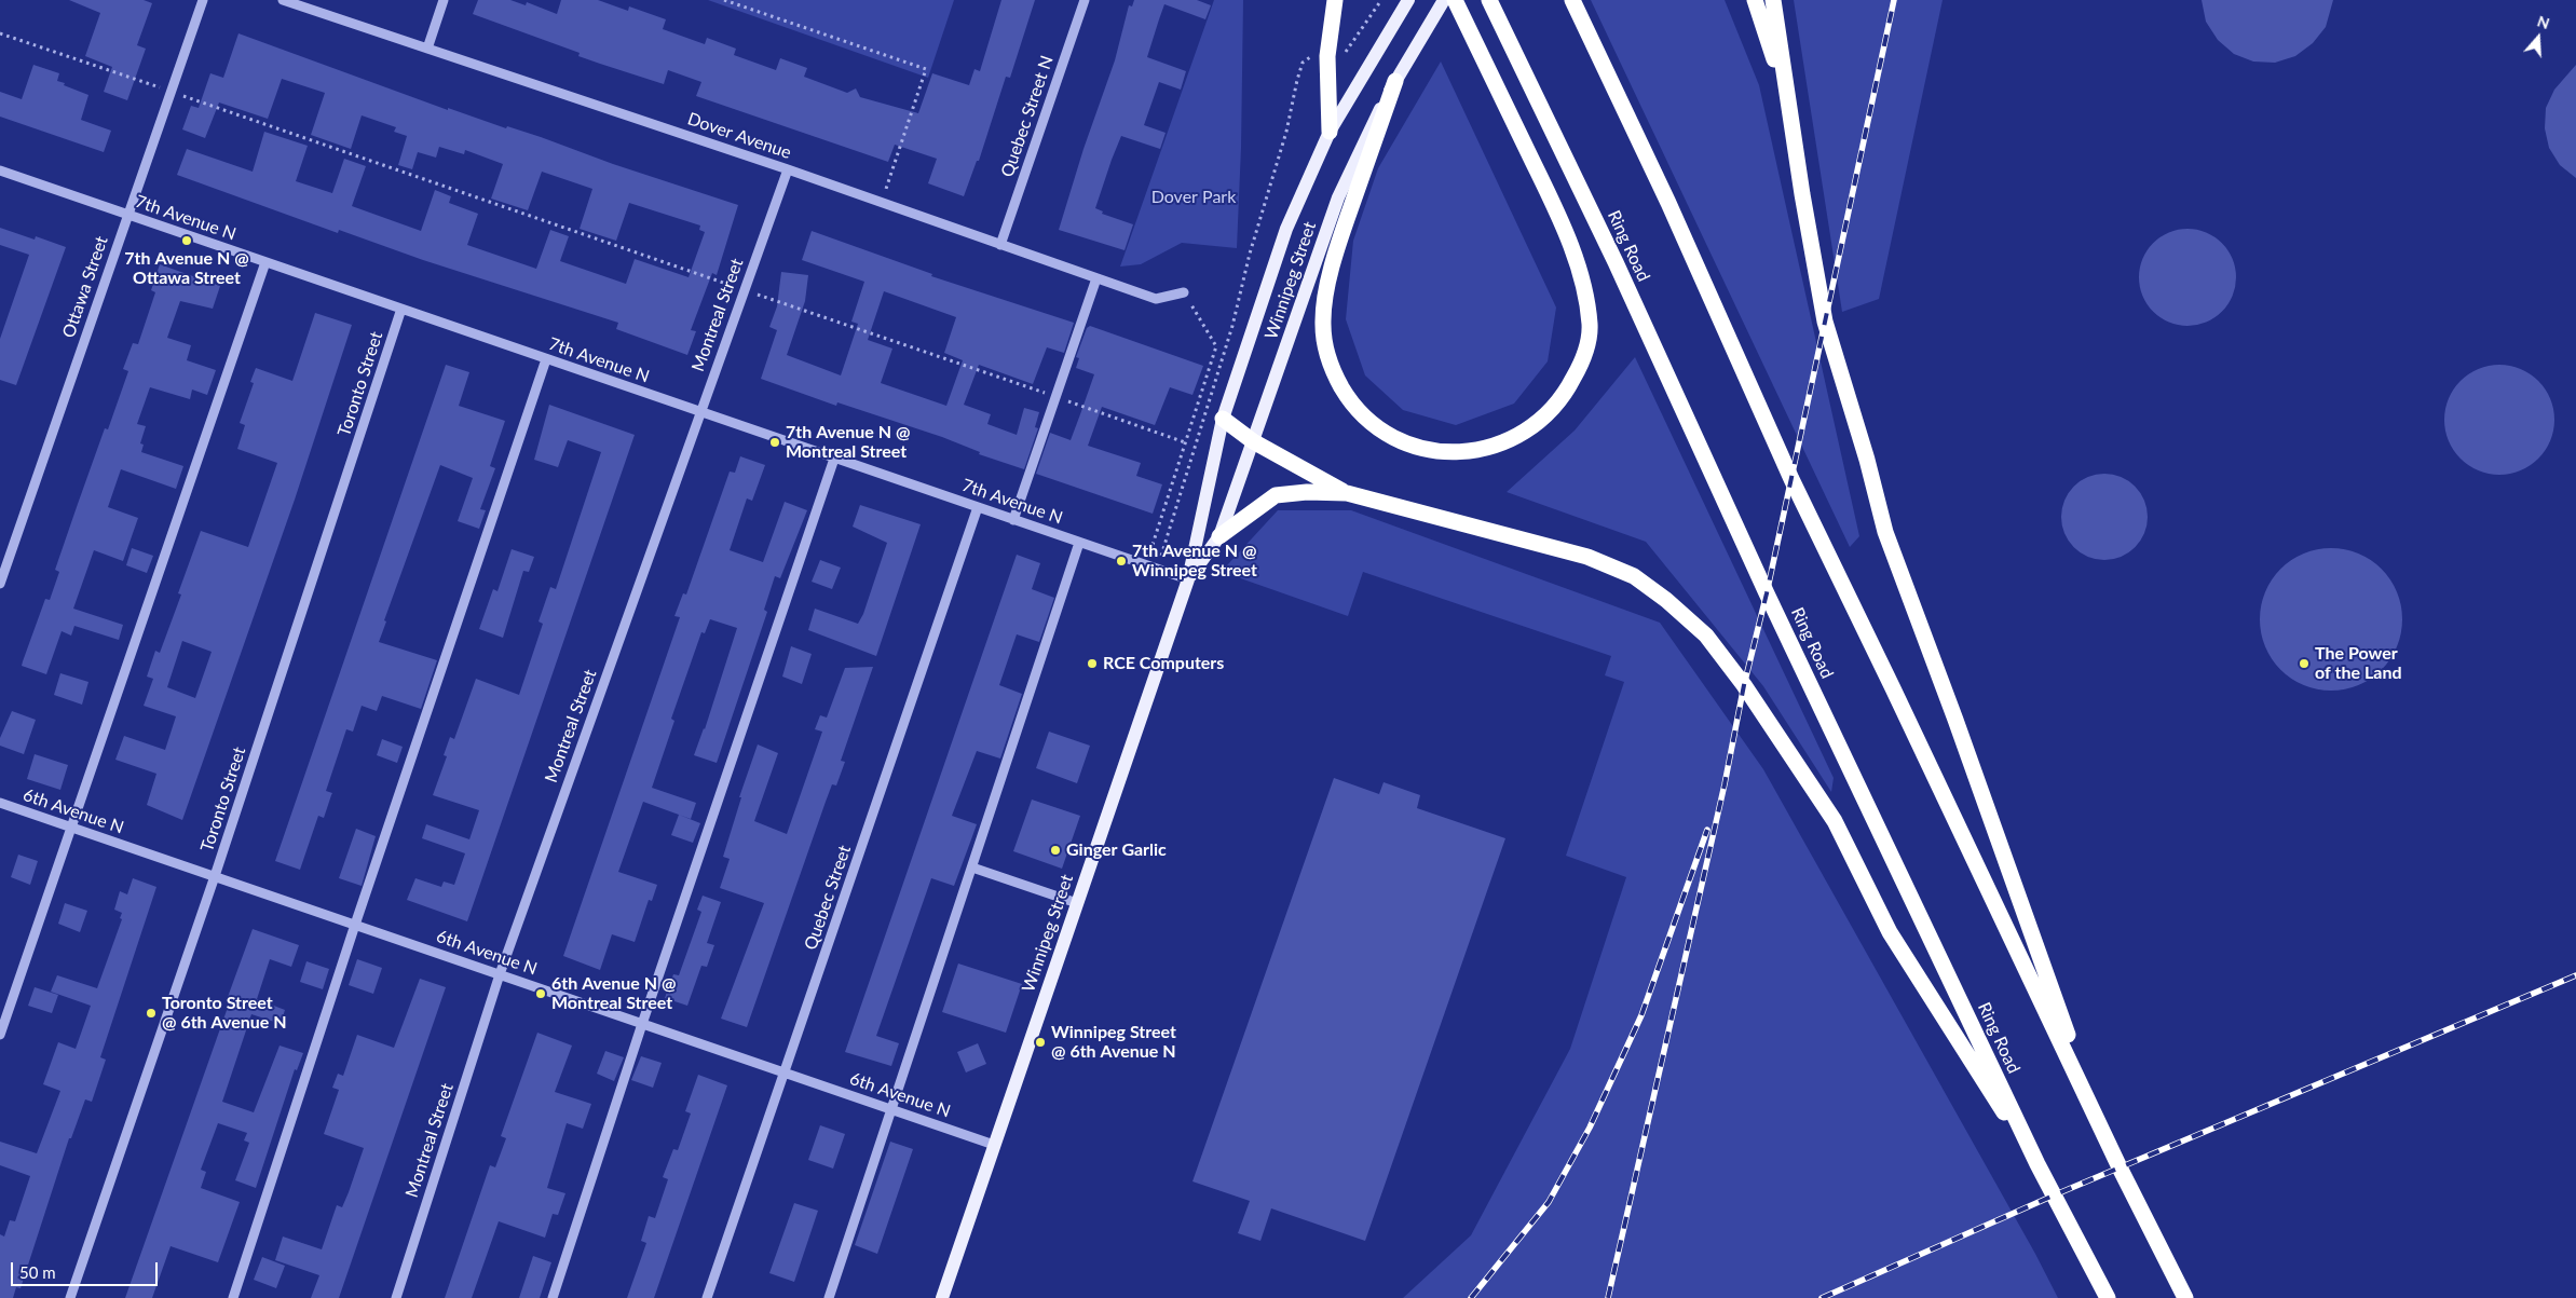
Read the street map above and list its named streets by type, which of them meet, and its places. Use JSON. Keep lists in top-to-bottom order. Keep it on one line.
{"streets":{"highway":["Ring Road"],"main road":["Winnipeg Street"],"street":["Quebec Street N","Dover Avenue","7th Avenue N","Ottawa Street","Montreal Street","Toronto Street","6th Avenue N","Quebec Street"]},"crossings":[["Quebec Street N","Dover Avenue"],["Dover Avenue","Montreal Street"],["7th Avenue N","Winnipeg Street"],["7th Avenue N","Ottawa Street"],["7th Avenue N","Montreal Street"],["7th Avenue N","Toronto Street"],["7th Avenue N","Quebec Street"],["Winnipeg Street","6th Avenue N"],["Montreal Street","6th Avenue N"],["Toronto Street","6th Avenue N"],["6th Avenue N","Quebec Street"]],"parks":["Dover Park"],"places":["7th Avenue N @ Ottawa Street","7th Avenue N @ Montreal Street","7th Avenue N @ Winnipeg Street","RCE Computers","The Power of the Land","Ginger Garlic","6th Avenue N @ Montreal Street","Toronto Street @ 6th Avenue N","Winnipeg Street @ 6th Avenue N"],"scale_bar":"50 m","north":"top"}
